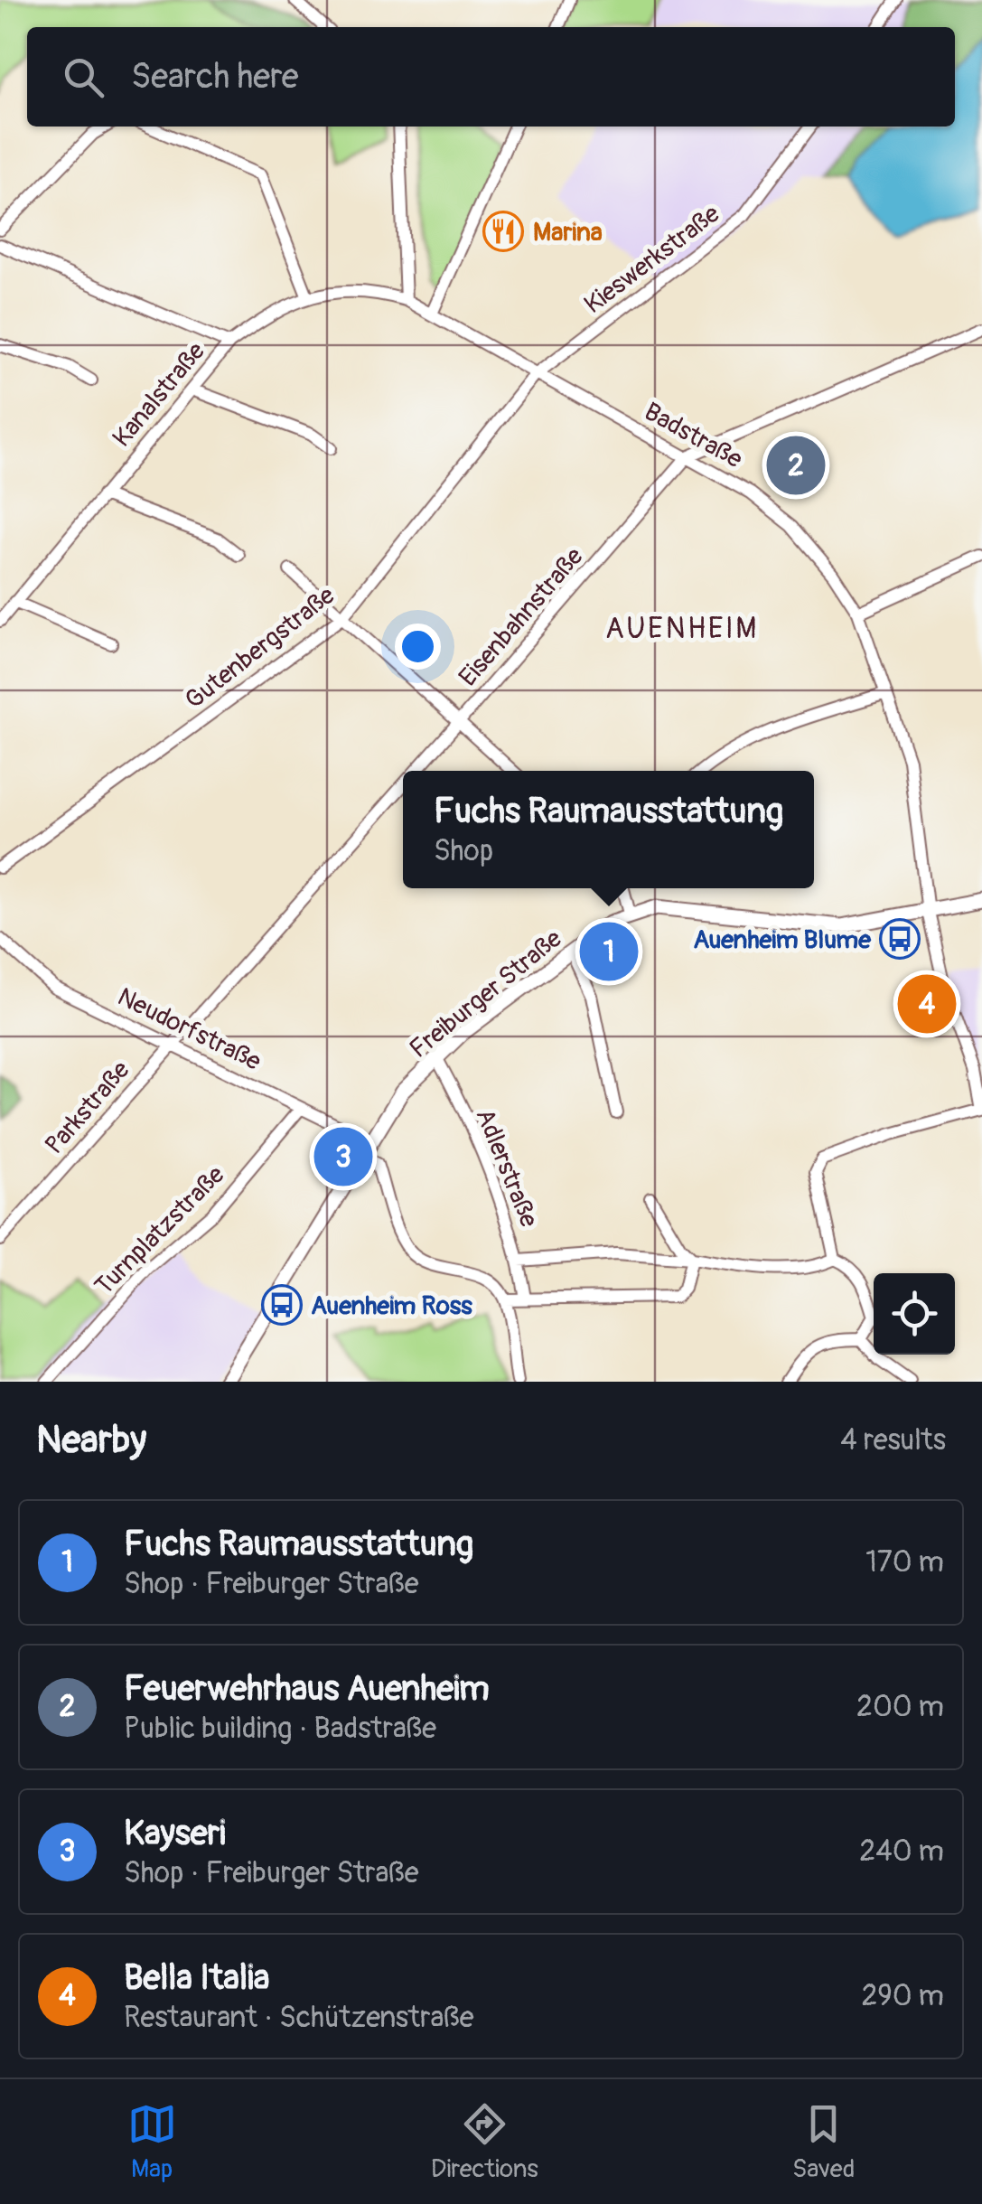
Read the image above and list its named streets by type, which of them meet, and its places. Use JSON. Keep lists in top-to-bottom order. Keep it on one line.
{"streets":{"street":["Kieswerkstraße","Kanalstraße","Badstraße","Eisenbahnstraße","Gutenbergstraße","Freiburger Straße","Neudorfstraße","Parkstraße","Adlerstraße","Turnplatzstraße"]},"crossings":[["Kieswerkstraße","Badstraße"],["Kieswerkstraße","Gutenbergstraße"],["Kanalstraße","Badstraße"],["Badstraße","Eisenbahnstraße"],["Badstraße","Gutenbergstraße"],["Badstraße","Freiburger Straße"],["Eisenbahnstraße","Neudorfstraße"],["Eisenbahnstraße","Parkstraße"],["Freiburger Straße","Neudorfstraße"],["Freiburger Straße","Adlerstraße"],["Neudorfstraße","Parkstraße"],["Neudorfstraße","Turnplatzstraße"]],"districts":["AUENHEIM"],"places":{"restaurant":["Marina"],"bus stop":["Auenheim Blume","Auenheim Ross"]},"page":{"search":"Search here","pins":["2","1","4","3"],"popup":["Fuchs Raumausstattung","Shop"],"heading":["Nearby","4 results"],"list":[{"mark":"1","name":"Fuchs Raumausstattung","note":"Shop · Freiburger Straße","value":"170 m"},{"mark":"2","name":"Feuerwehrhaus Auenheim","note":"Public building · Badstraße","value":"200 m"},{"mark":"3","name":"Kayseri","note":"Shop · Freiburger Straße","value":"240 m"},{"mark":"4","name":"Bella Italia","note":"Restaurant · Schützenstraße","value":"290 m"}],"nav":["Map","Directions","Saved"]}}
